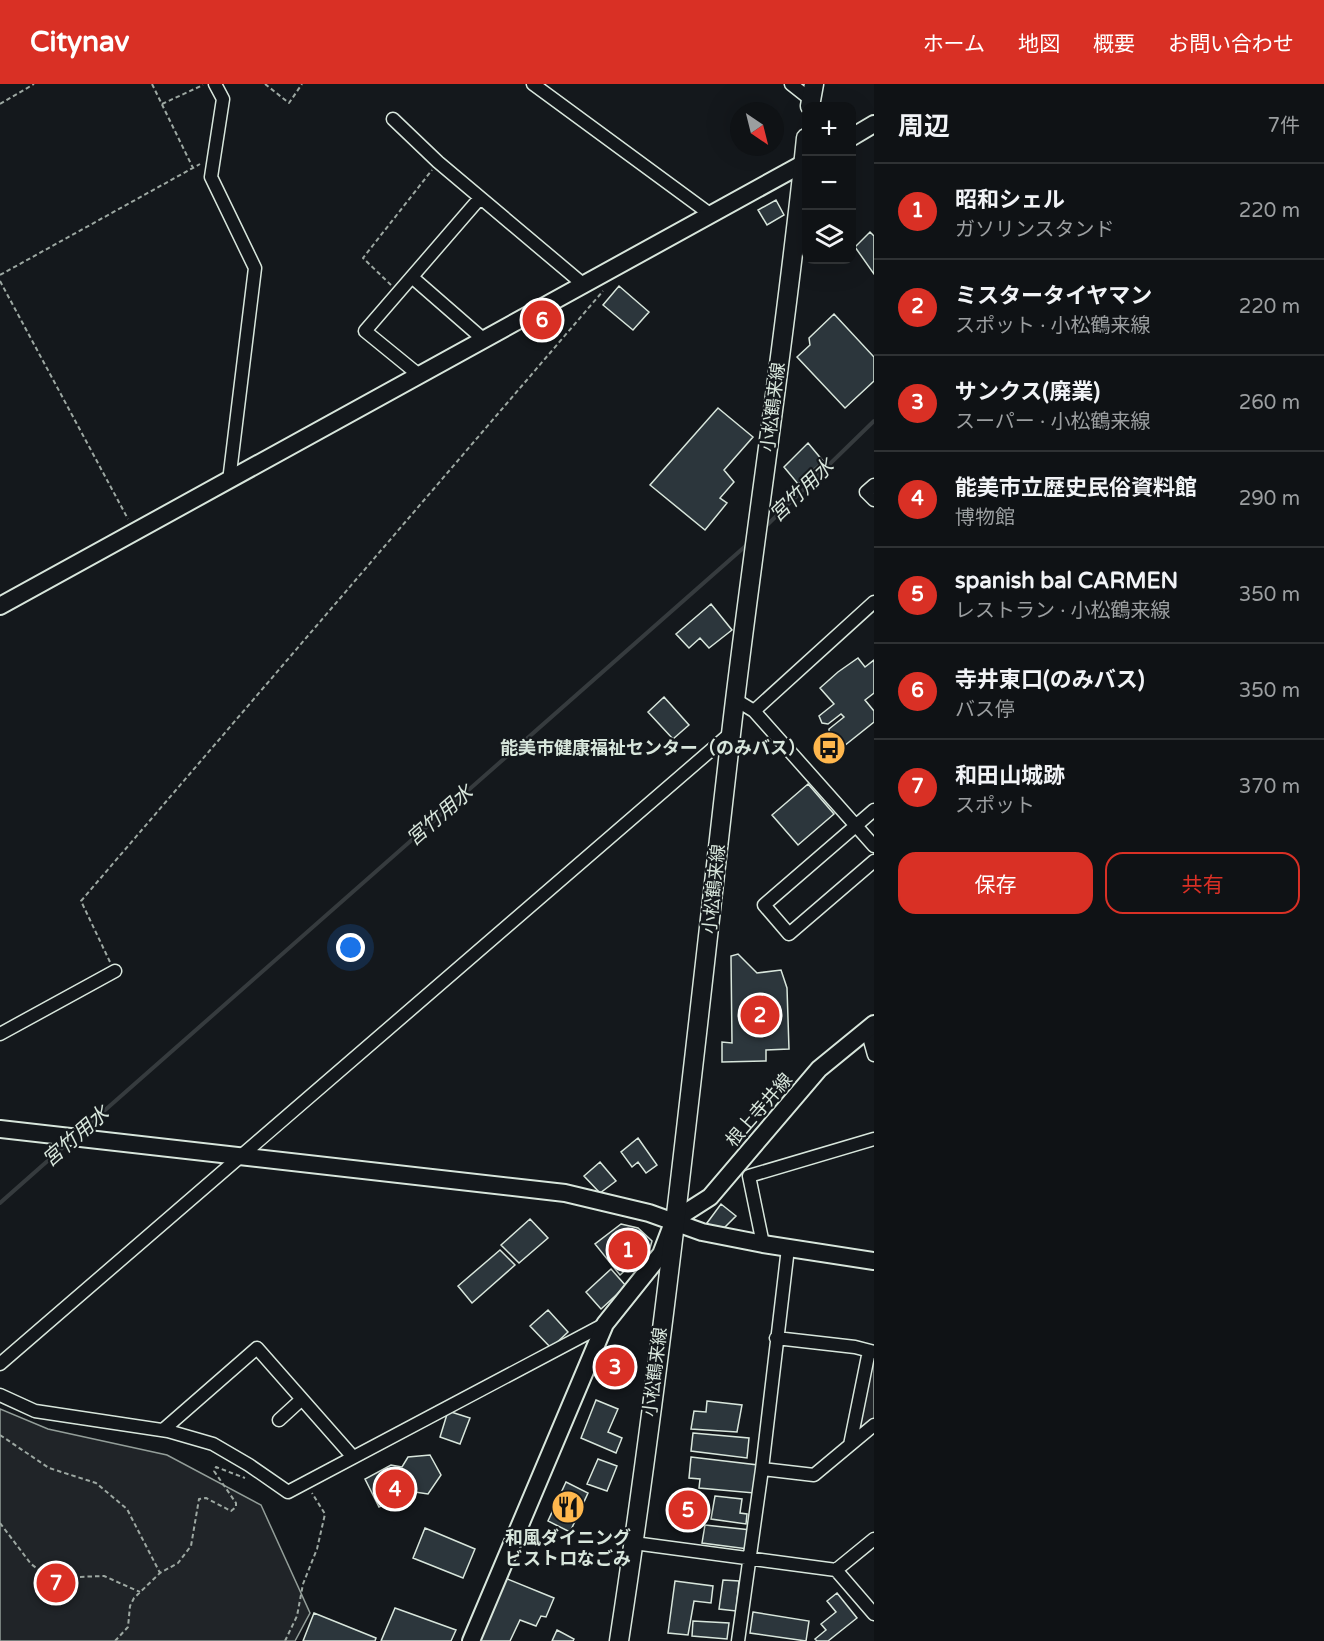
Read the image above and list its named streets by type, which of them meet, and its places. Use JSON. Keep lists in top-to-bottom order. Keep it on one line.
{"streets":{"main road":["小松鶴来線"],"street":["根上寺井線"]},"crossings":[["小松鶴来線","根上寺井線"]],"water":["宮竹用水"],"places":{"bus stop":["能美市健康福祉センター（のみバス）"],"restaurant":["和風ダイニング ビストロなごみ"]},"north":"bottom right","page":{"header":"Citynav","nav":["ホーム","地図","概要","お問い合わせ"],"heading":["周辺","7件"],"map_buttons":["+","−"],"list":[{"mark":"1","name":"昭和シェル","note":"ガソリンスタンド","value":"220 m"},{"mark":"2","name":"ミスタータイヤマン","note":"スポット · 小松鶴来線","value":"220 m"},{"mark":"3","name":"サンクス(廃業)","note":"スーパー · 小松鶴来線","value":"260 m"},{"mark":"4","name":"能美市立歴史民俗資料館","note":"博物館","value":"290 m"},{"mark":"5","name":"spanish bal CARMEN","note":"レストラン · 小松鶴来線","value":"350 m"},{"mark":"6","name":"寺井東口(のみバス)","note":"バス停","value":"350 m"},{"mark":"7","name":"和田山城跡","note":"スポット","value":"370 m"}],"pins":["6","2","1","3","4","5","7"],"buttons":["保存","共有"]}}
